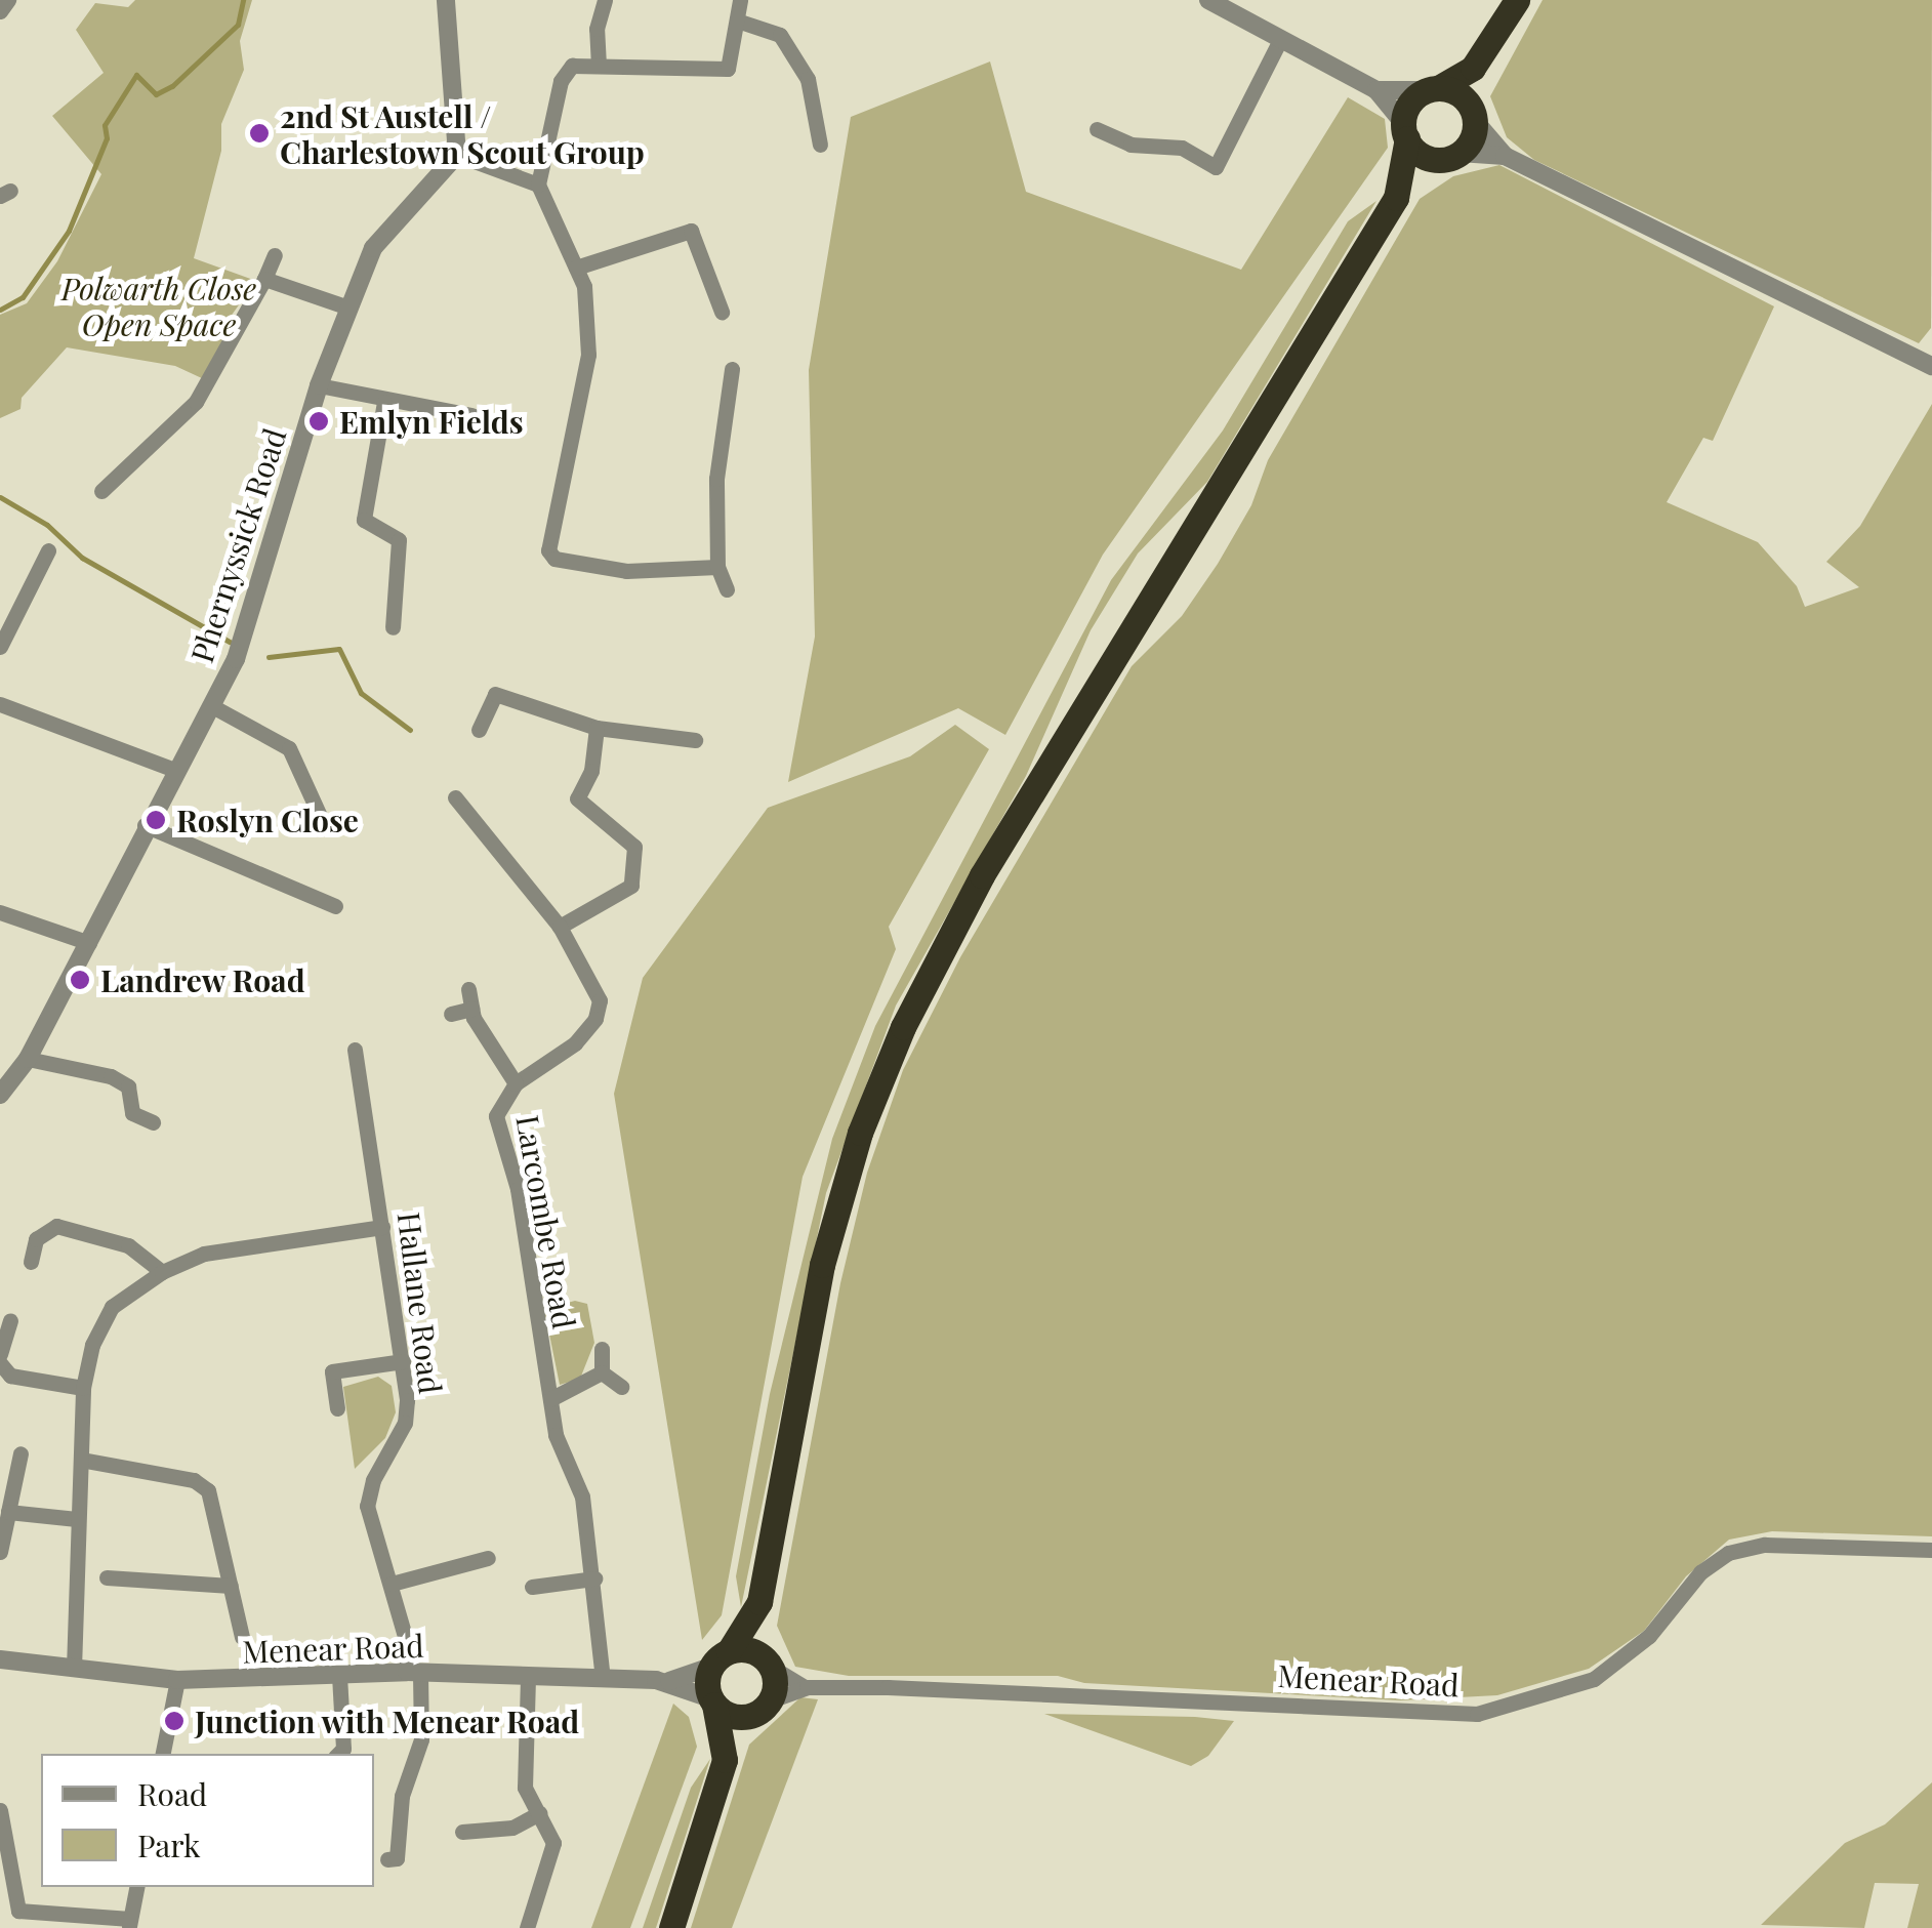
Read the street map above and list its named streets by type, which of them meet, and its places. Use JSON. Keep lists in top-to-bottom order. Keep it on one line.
{"streets":{"street":["Phernyssick Road","Larcombe Road","Hallane Road","Menear Road"]},"crossings":[["Larcombe Road","Menear Road"],["Hallane Road","Menear Road"]],"parks":["Polwarth Close Open Space"],"places":["2nd St Austell / Charlestown Scout Group","Emlyn Fields","Roslyn Close","Landrew Road","Junction with Menear Road"],"legend":["Road","Park"]}
